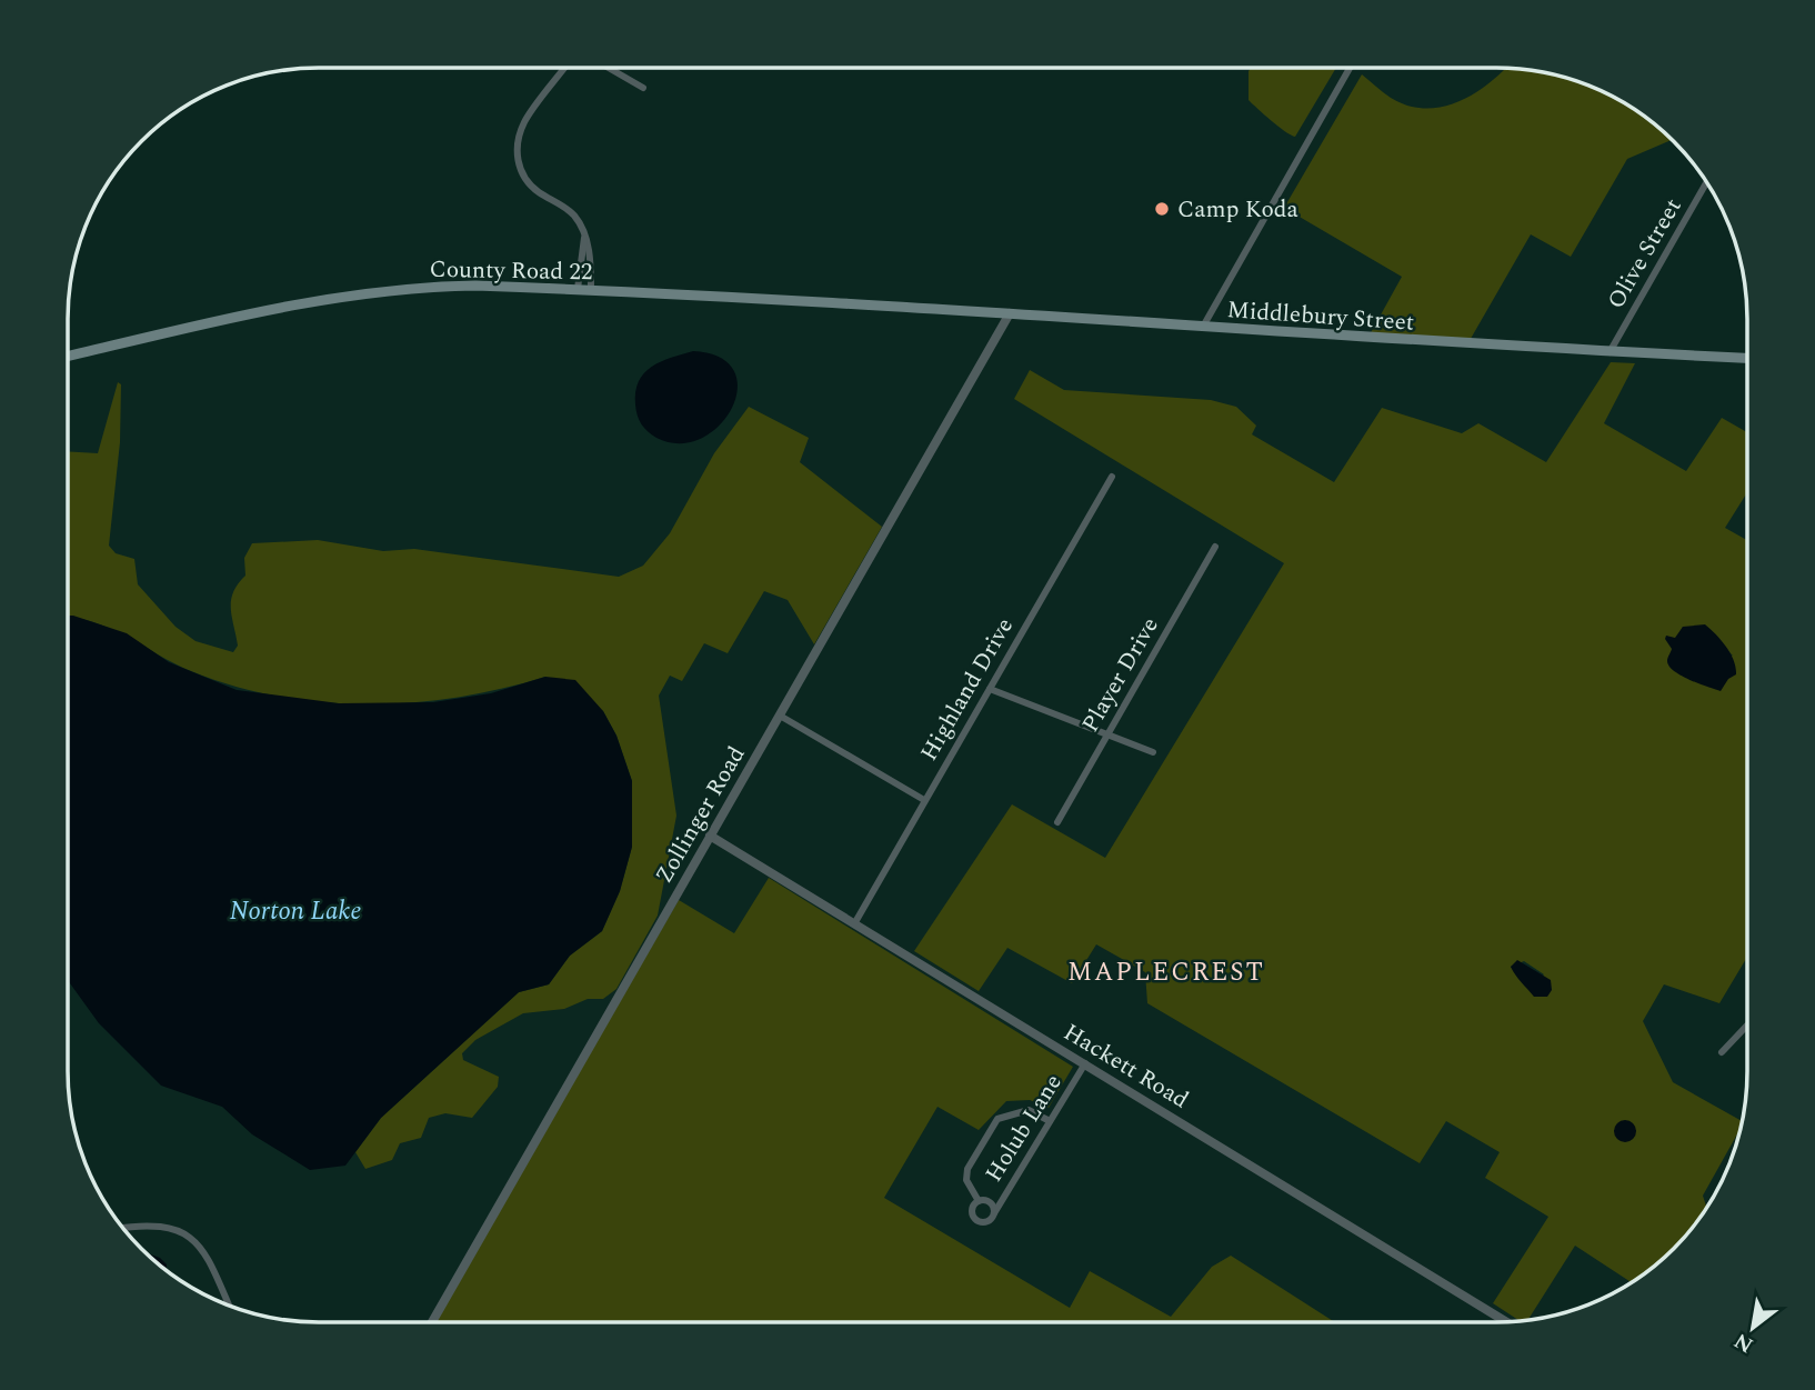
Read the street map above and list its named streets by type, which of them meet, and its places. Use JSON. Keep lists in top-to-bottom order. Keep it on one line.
{"streets":{"main road":["County Road 22","Middlebury Street"],"street":["Olive Street","Player Drive","Highland Drive","Zollinger Road","Hackett Road","Holub Lane"]},"crossings":[["Olive Street","Middlebury Street"],["County Road 22","Middlebury Street"],["Middlebury Street","Zollinger Road"],["Highland Drive","Hackett Road"],["Zollinger Road","Hackett Road"],["Hackett Road","Holub Lane"]],"districts":["MAPLECREST"],"water":["Norton Lake"],"places":["Camp Koda"],"north":"bottom left"}
